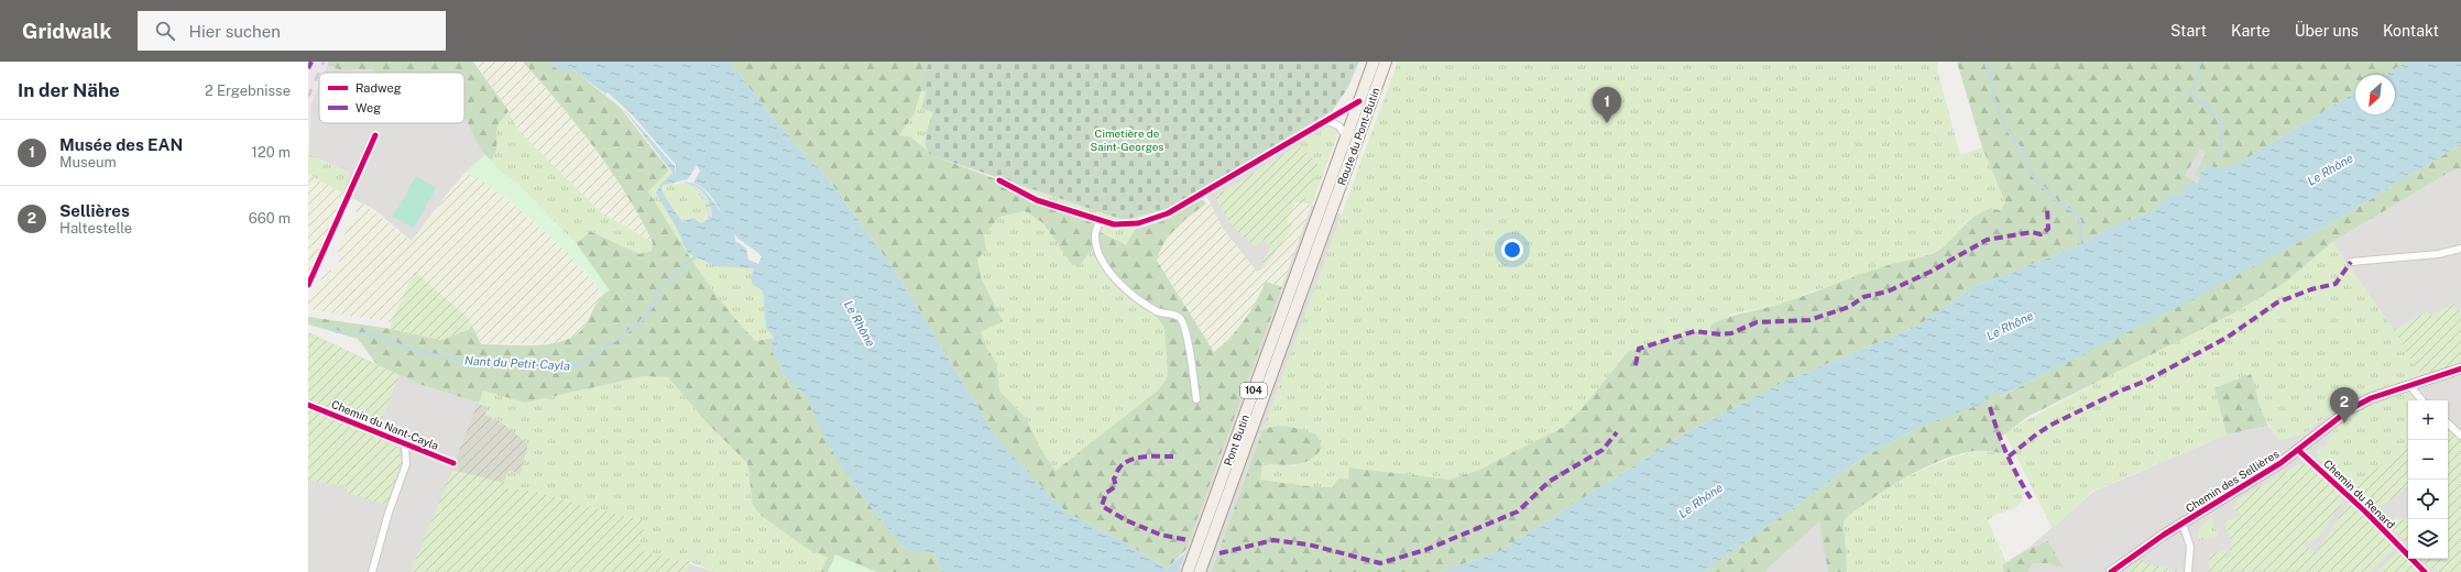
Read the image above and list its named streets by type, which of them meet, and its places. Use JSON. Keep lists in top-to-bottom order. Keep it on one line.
{"streets":{"main road":["Route du Pont-Butin","104","Pont Butin"],"street":["Chemin du Nant-Cayla","Chemin des Sellières","Chemin du Renard"]},"crossings":[["Route du Pont-Butin","Pont Butin"],["Chemin des Sellières","Chemin du Renard"]],"water":["Le Rhône","Nant du Petit-Cayla"],"parks":["Cimetière de Saint-Georges"],"legend":["Radweg","Weg"],"north":"bottom left","page":{"header":"Gridwalk","search":"Hier suchen","nav":["Start","Karte","Über uns","Kontakt"],"heading":["In der Nähe","2 Ergebnisse"],"pins":["1","2"],"list":[{"mark":"1","name":"Musée des EAN","note":"Museum","value":"120 m"},{"mark":"2","name":"Sellières","note":"Haltestelle","value":"660 m"}],"map_buttons":["+","−"]}}
